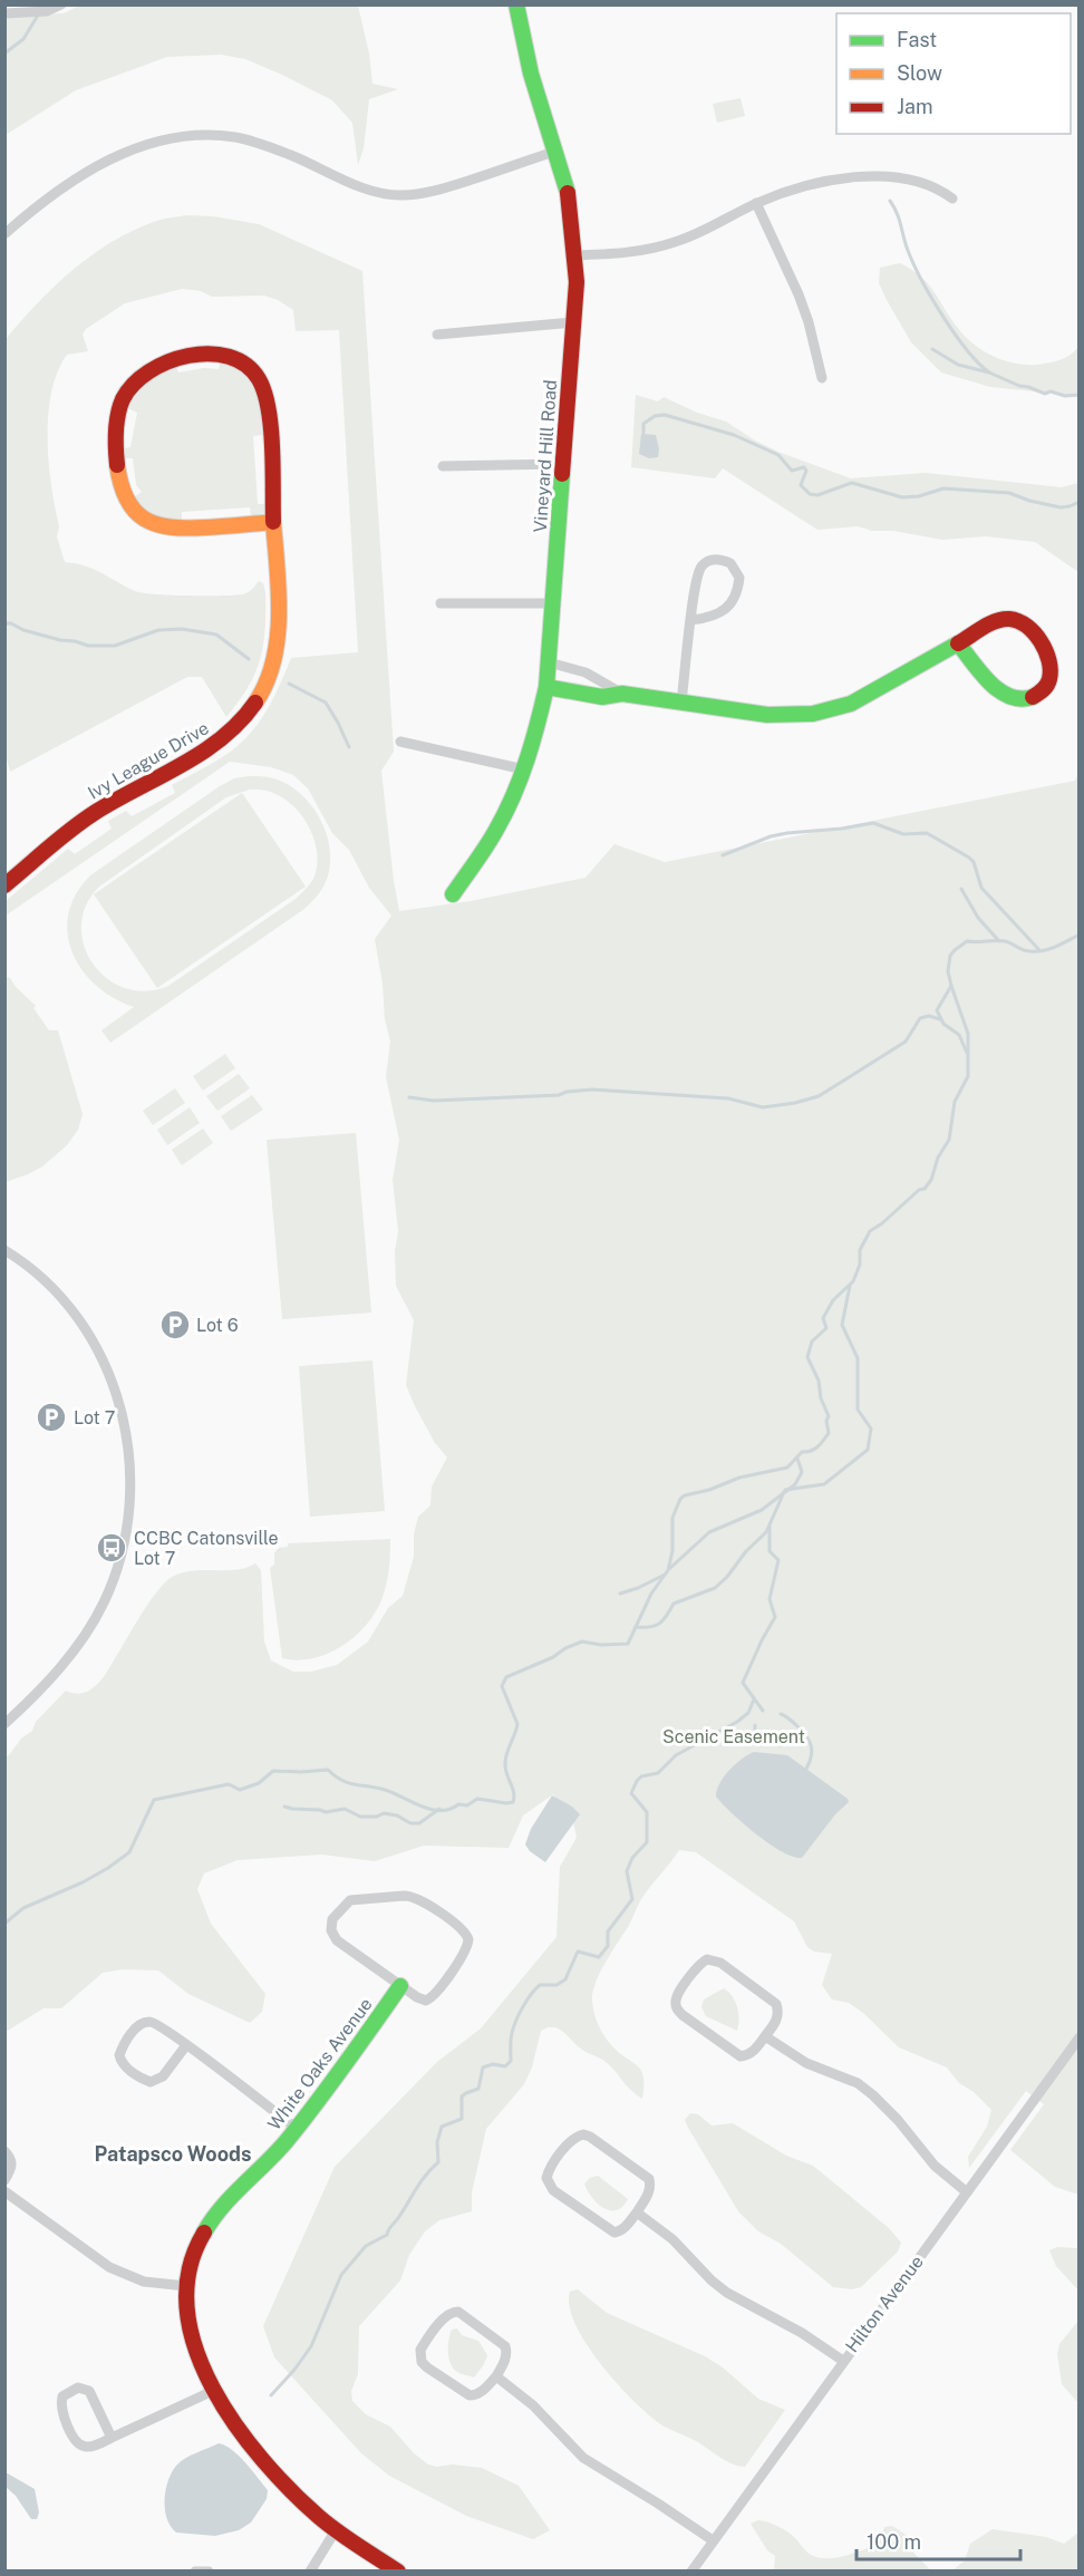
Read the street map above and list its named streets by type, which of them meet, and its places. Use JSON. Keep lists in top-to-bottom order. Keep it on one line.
{"streets":{"street":["Vineyard Hill Road","Ivy League Drive","White Oaks Avenue","Hilton Avenue"]},"districts":["Patapsco Woods"],"parks":["Scenic Easement"],"places":{"parking":["Lot 6","Lot 7"],"bus stop":["CCBC Catonsville Lot 7"]},"legend":["Fast","Slow","Jam"],"scale_bar":"100 m"}
